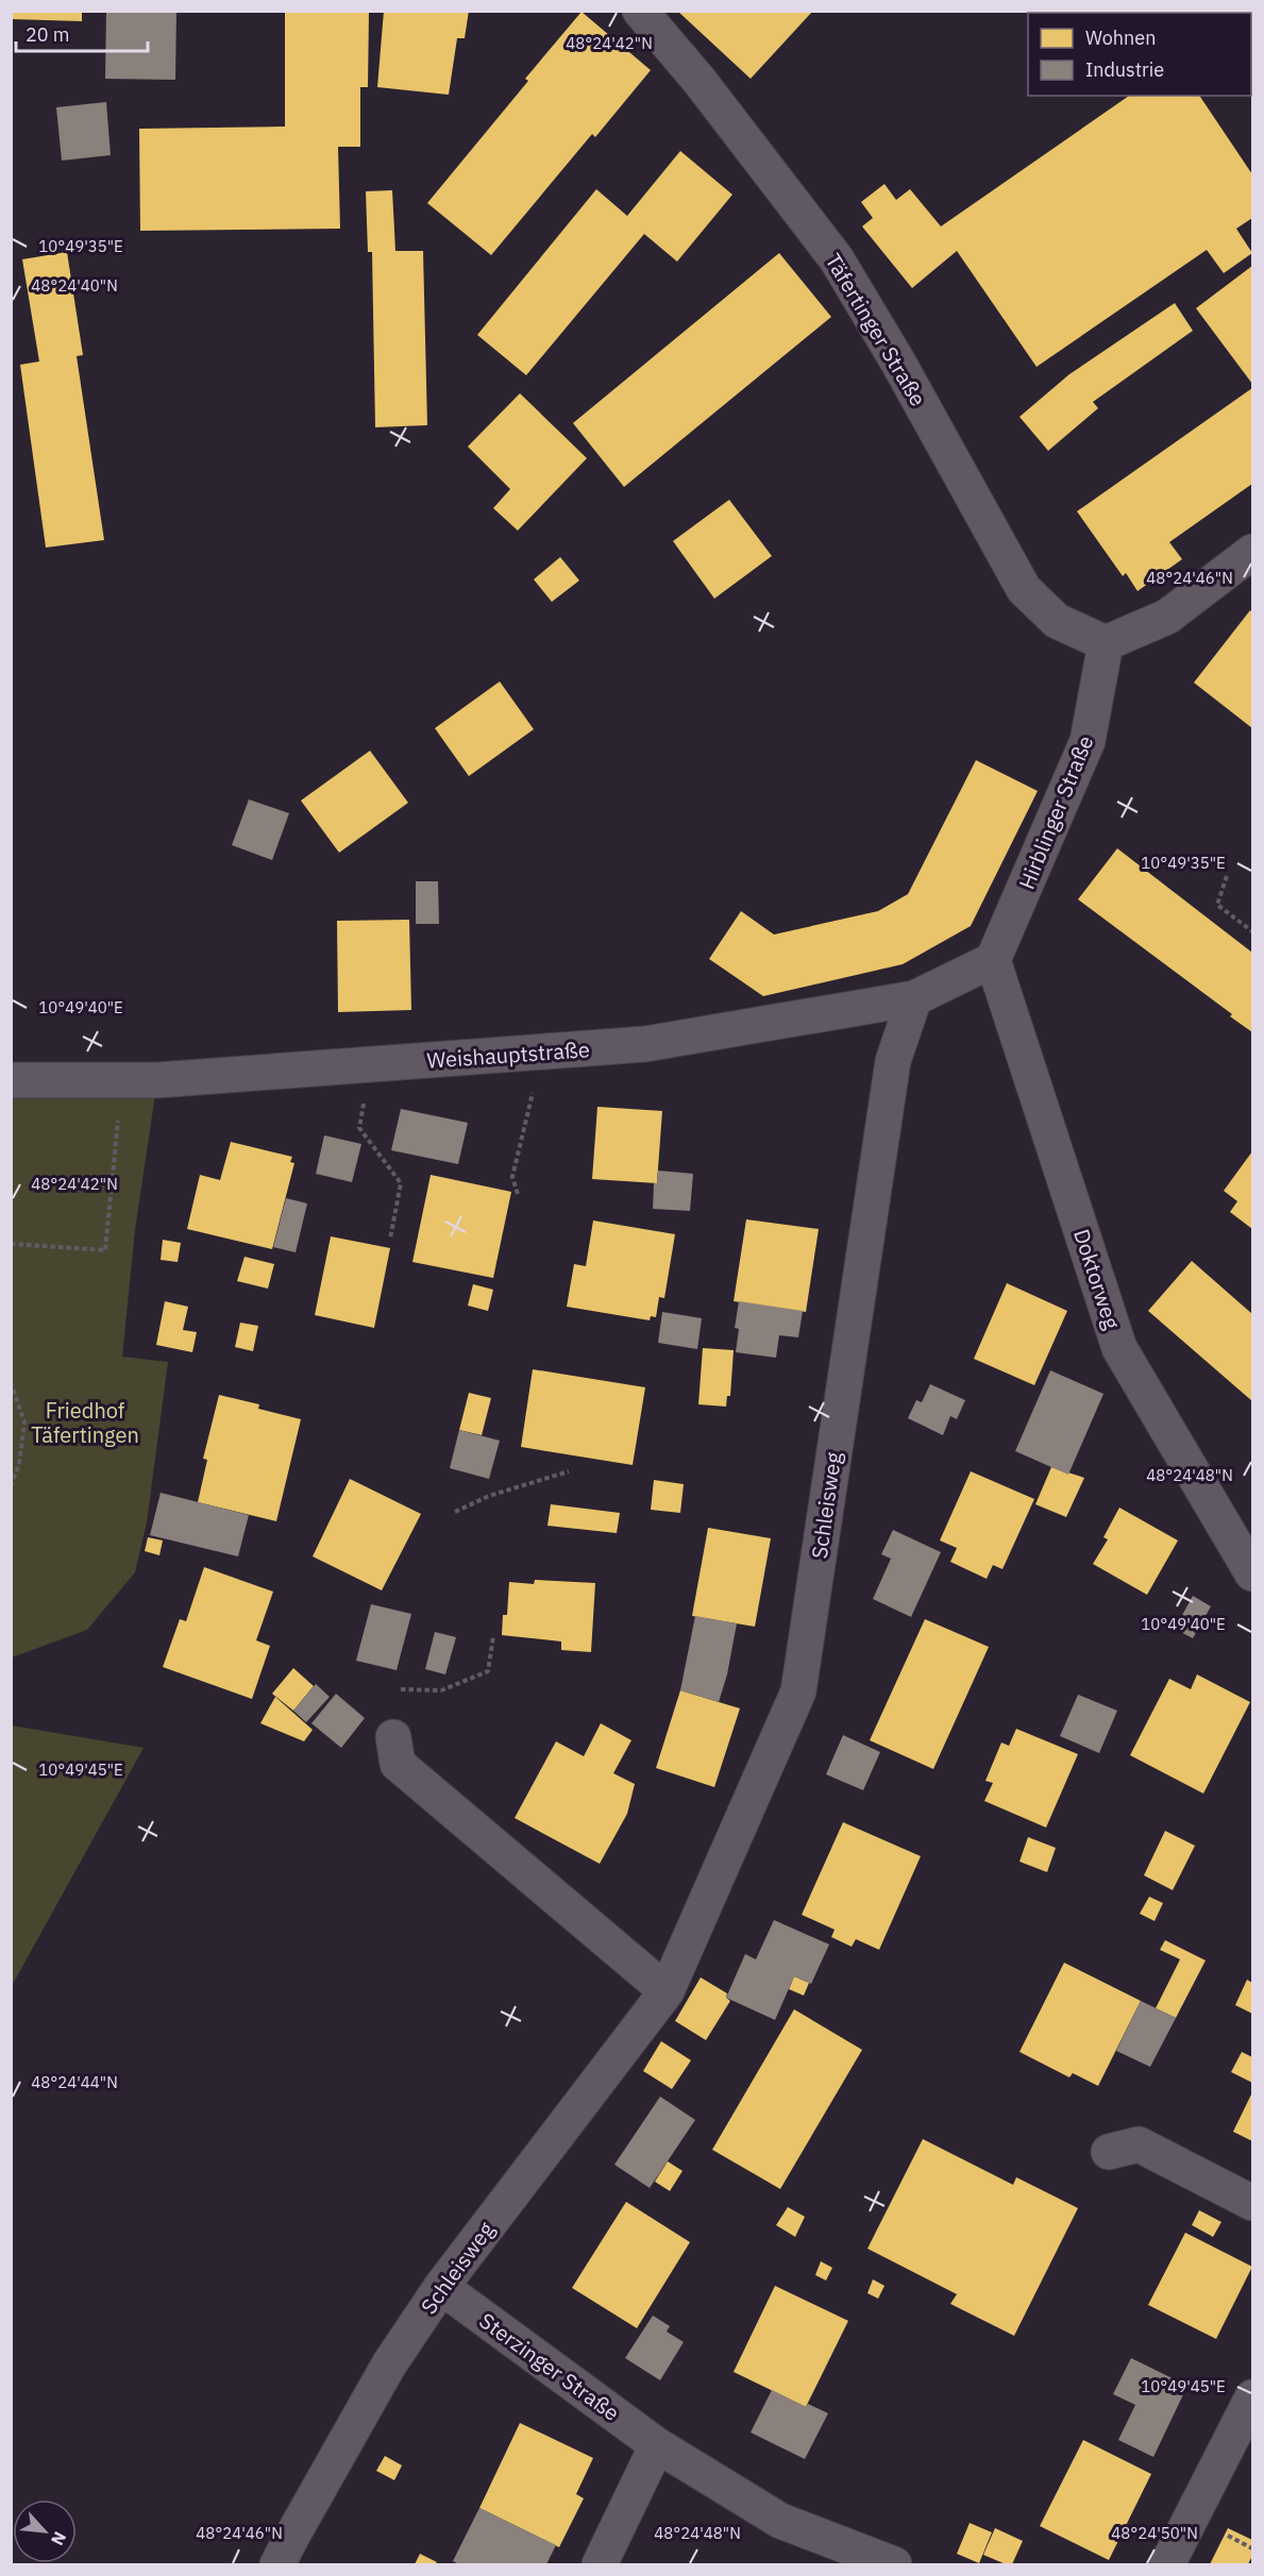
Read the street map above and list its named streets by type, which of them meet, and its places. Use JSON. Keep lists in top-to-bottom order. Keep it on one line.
{"streets":{"street":["Täfertinger Straße","Hirblinger Straße","Weishauptstraße","Doktorweg","Schleisweg","Sterzinger Straße"]},"crossings":[["Täfertinger Straße","Hirblinger Straße"],["Hirblinger Straße","Weishauptstraße"],["Hirblinger Straße","Doktorweg"],["Weishauptstraße","Doktorweg"],["Weishauptstraße","Schleisweg"],["Schleisweg","Sterzinger Straße"]],"parks":["Friedhof Täfertingen"],"legend":["Wohnen","Industrie"],"scale_bar":"20 m","north":"bottom right","coordinates":["48°24'42\"N","10°49'35\"E","48°24'40\"N","48°24'46\"N","10°49'40\"E","48°24'48\"N","10°49'45\"E","48°24'44\"N","48°24'50\"N"]}
